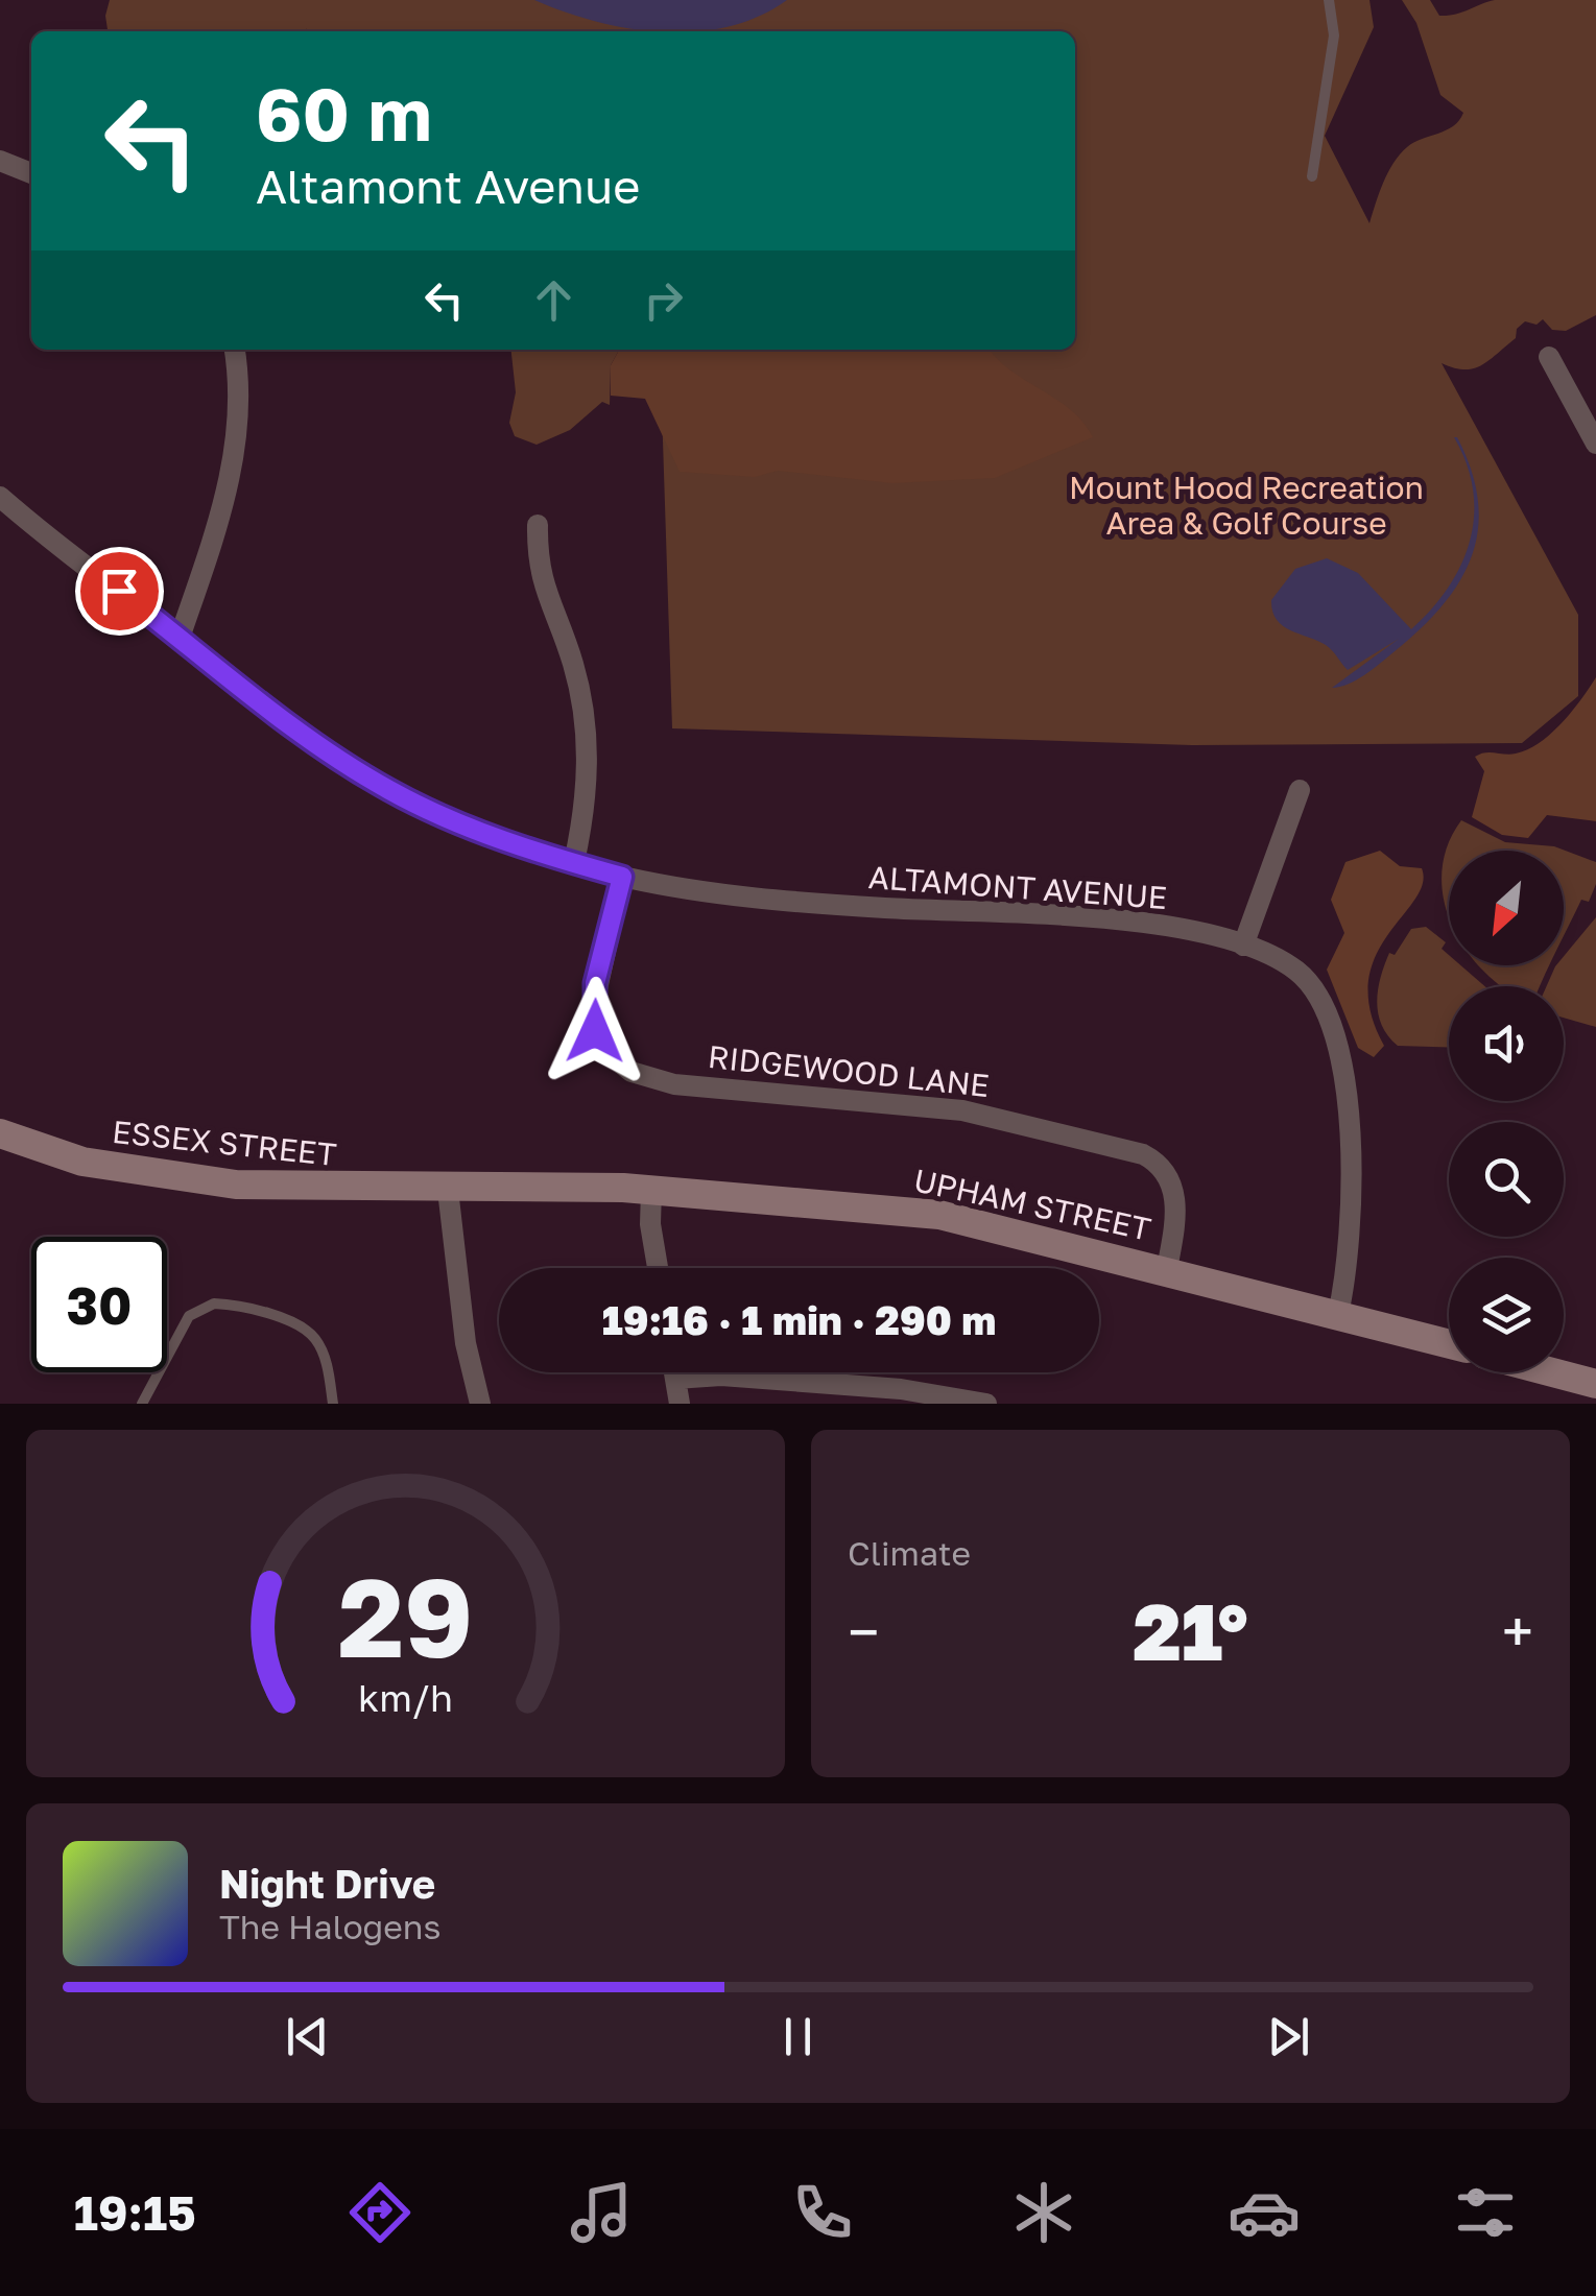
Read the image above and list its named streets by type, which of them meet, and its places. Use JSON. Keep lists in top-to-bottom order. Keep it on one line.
{"streets":{"main road":["ESSEX STREET","UPHAM STREET"],"street":["ALTAMONT AVENUE","RIDGEWOOD LANE"]},"crossings":[["ALTAMONT AVENUE","RIDGEWOOD LANE"],["ALTAMONT AVENUE","UPHAM STREET"],["RIDGEWOOD LANE","UPHAM STREET"],["ESSEX STREET","UPHAM STREET"]],"parks":["Mount Hood Recreation Area & Golf Course"],"north":"bottom left","page":{"turn":["60 m","Altamont Avenue"],"limit":"30","trip":"19:16 · 1 min · 290 m","tile":"Climate","heat":["−","21°","+"],"song":["Night Drive","The Halogens"],"tabs":"19:15","gauge":["29","km/h"]}}
